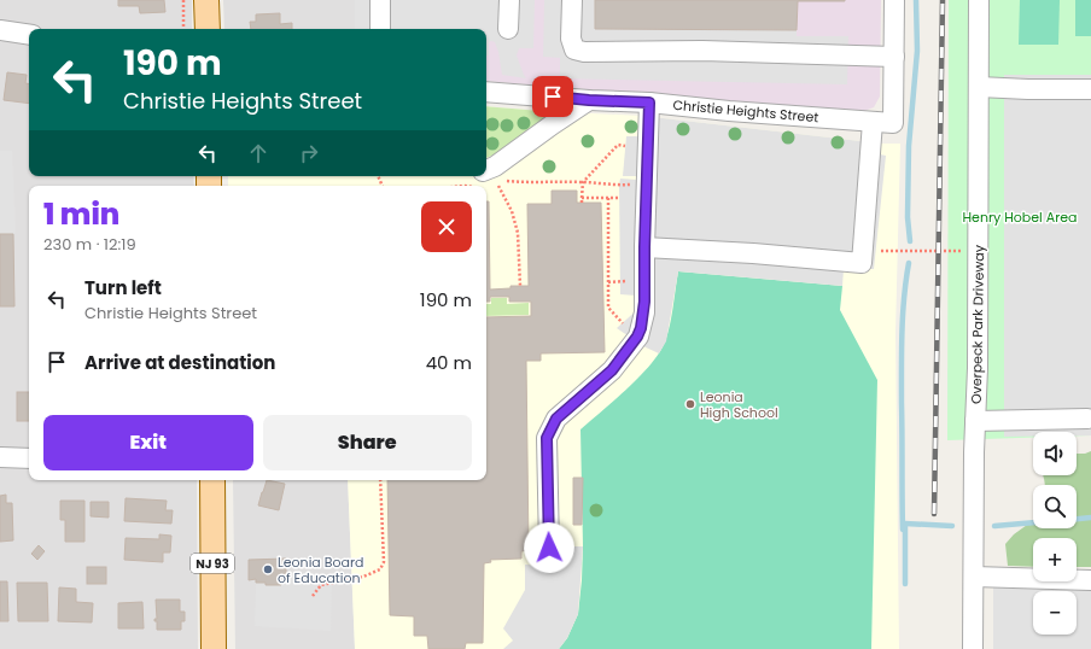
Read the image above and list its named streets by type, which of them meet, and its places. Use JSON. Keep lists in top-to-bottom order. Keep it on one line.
{"streets":{"main road":["NJ 93"],"street":["Christie Heights Street","Overpeck Park Driveway"]},"parks":["Henry Hobel Area"],"places":["Leonia High School","Leonia Board of Education"],"page":{"turn":["190 m","Christie Heights Street"],"heading":["1 min","230 m · 12:19"],"list":[{"name":"Turn left","note":"Christie Heights Street","value":"190 m"},{"name":"Arrive at destination","value":"40 m"}],"buttons":["Exit","Share"],"map_buttons":["+","−"]}}
